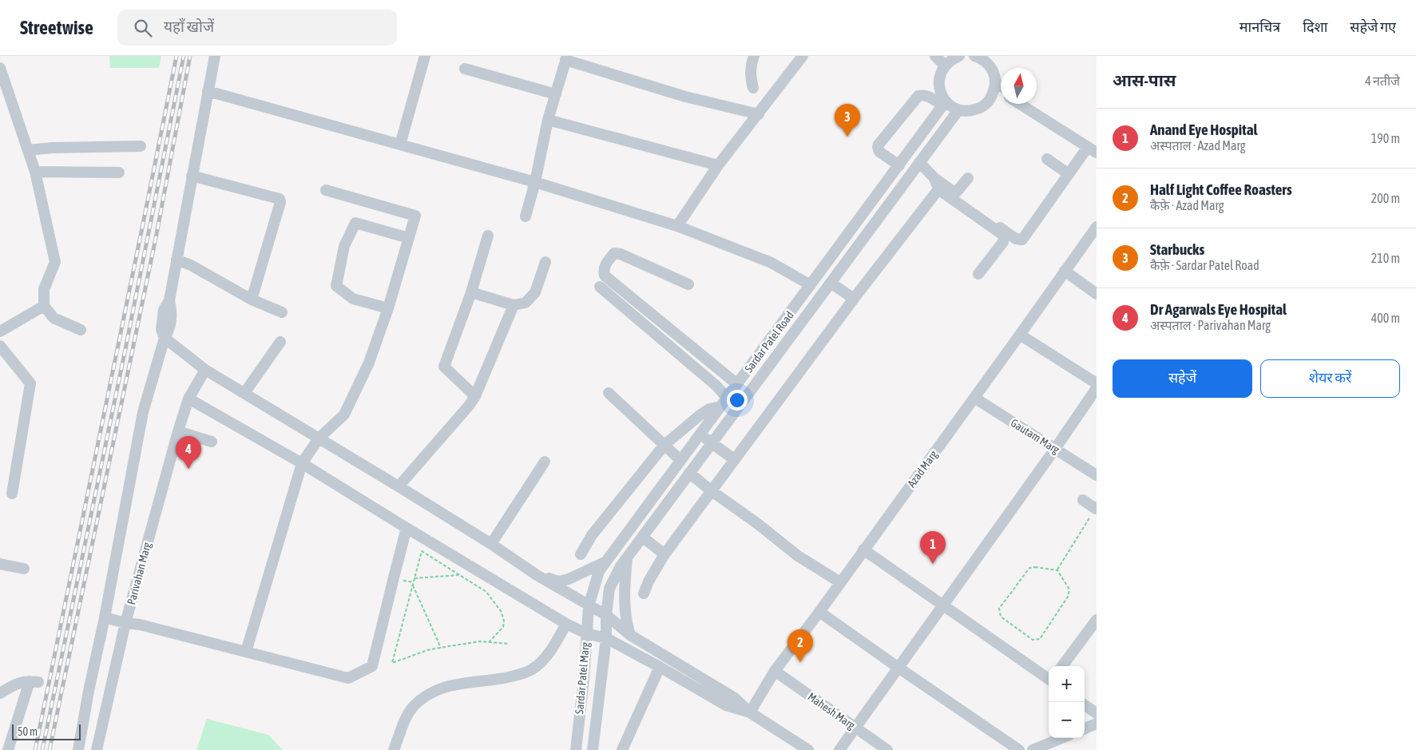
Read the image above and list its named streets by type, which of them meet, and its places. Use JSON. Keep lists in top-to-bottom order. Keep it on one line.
{"streets":{"street":["Sardar Patel Road","Gautam Marg","Azad Marg","Parivahan Marg","Sardar Patel Marg","Mahesh Marg"]},"crossings":[["Sardar Patel Road","Sardar Patel Marg"],["Gautam Marg","Azad Marg"],["Azad Marg","Mahesh Marg"]],"scale_bar":"50 m","north":"top","page":{"header":"Streetwise","search":"यहाँ खोजें","nav":["मानचित्र","दिशा","सहेजे गए"],"heading":["आस-पास","4 नतीजे"],"pins":["3","4","1","2"],"list":[{"mark":"1","name":"Anand Eye Hospital","note":"अस्पताल · Azad Marg","value":"190 m"},{"mark":"2","name":"Half Light Coffee Roasters","note":"कैफ़े · Azad Marg","value":"200 m"},{"mark":"3","name":"Starbucks","note":"कैफ़े · Sardar Patel Road","value":"210 m"},{"mark":"4","name":"Dr Agarwals Eye Hospital","note":"अस्पताल · Parivahan Marg","value":"400 m"}],"buttons":["सहेजें","शेयर करें"],"map_buttons":["+","−"],"scale":"50 m"}}
